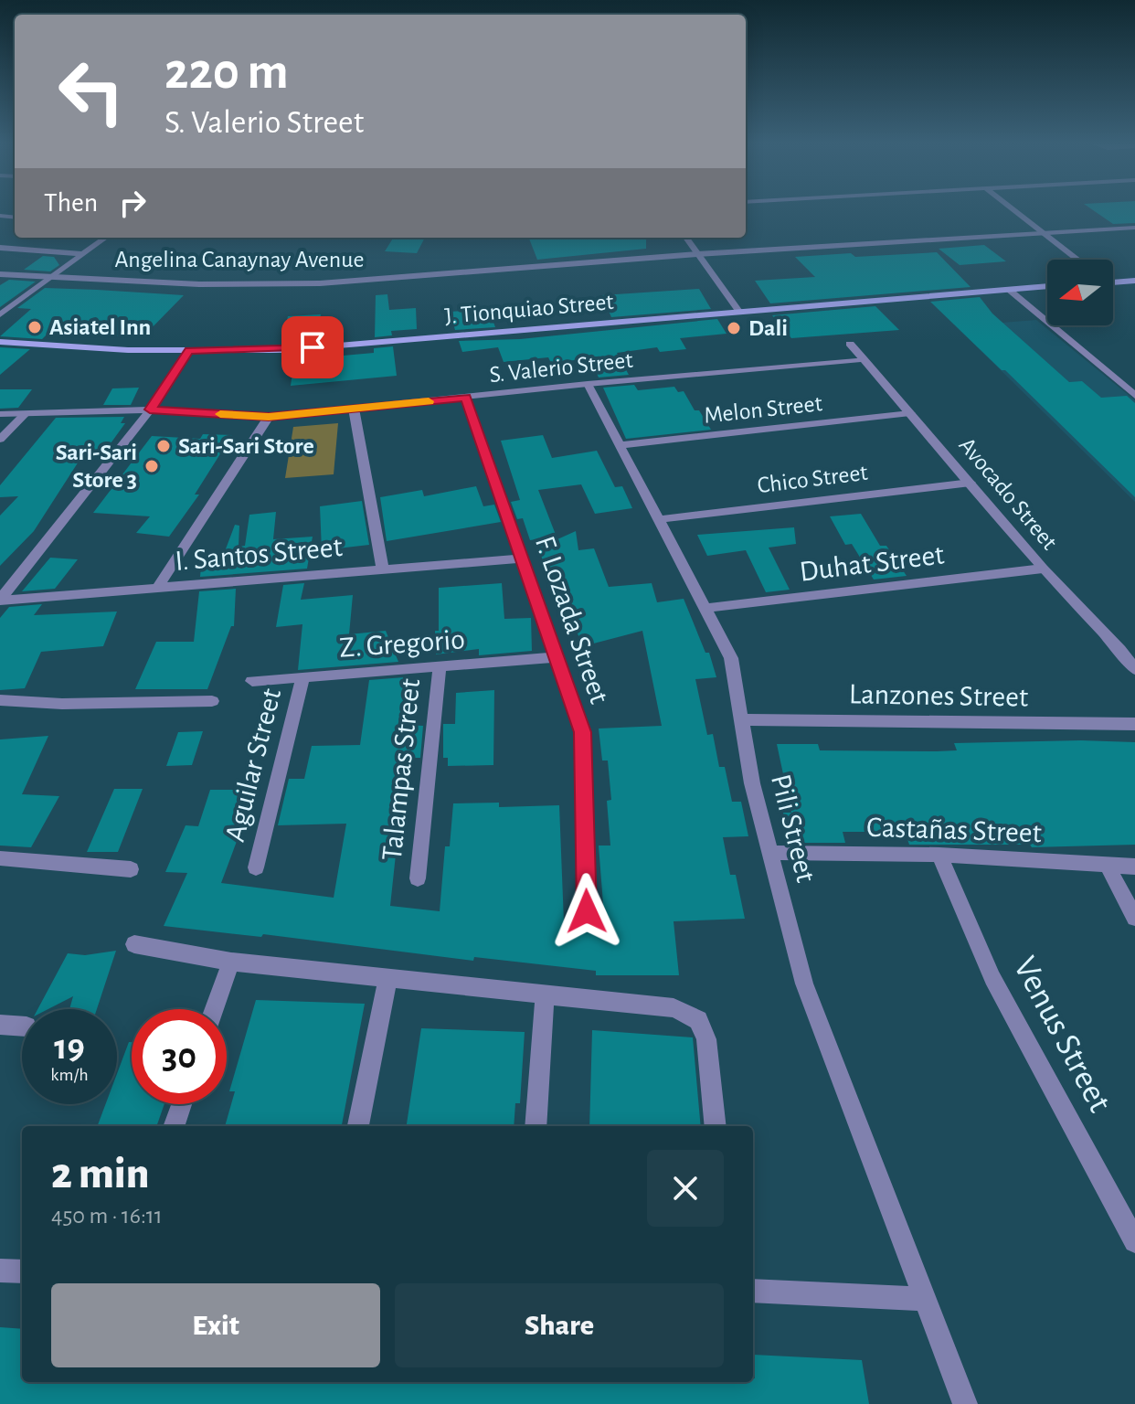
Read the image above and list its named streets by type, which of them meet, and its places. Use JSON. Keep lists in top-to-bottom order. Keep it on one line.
{"streets":{"main road":["J. Tionquiao Street"],"street":["Angelina Canaynay Avenue","S. Valerio Street","Melon Street","Chico Street","Avocado Street","I. Santos Street","Duhat Street","F. Lozada Street","Z. Gregorio","Lanzones Street","Aguilar Street","Talampas Street","Pili Street","Castañas Street","Venus Street"]},"crossings":[["S. Valerio Street","Avocado Street"],["S. Valerio Street","F. Lozada Street"],["S. Valerio Street","Pili Street"],["Melon Street","Avocado Street"],["Melon Street","Pili Street"],["Chico Street","Avocado Street"],["Chico Street","Pili Street"],["Avocado Street","Duhat Street"],["I. Santos Street","F. Lozada Street"],["Duhat Street","Pili Street"],["F. Lozada Street","Z. Gregorio"],["Z. Gregorio","Aguilar Street"],["Z. Gregorio","Talampas Street"],["Lanzones Street","Pili Street"],["Pili Street","Castañas Street"],["Castañas Street","Venus Street"]],"places":["Asiatel Inn","Dali","Sari-Sari Store","Sari-Sari Store 3"],"north":"left","page":{"turn":["220 m","S. Valerio Street"],"then":"Then","speed":"19 km/h","limit":"30","heading":["2 min","450 m · 16:11"],"buttons":["Exit","Share"]}}
